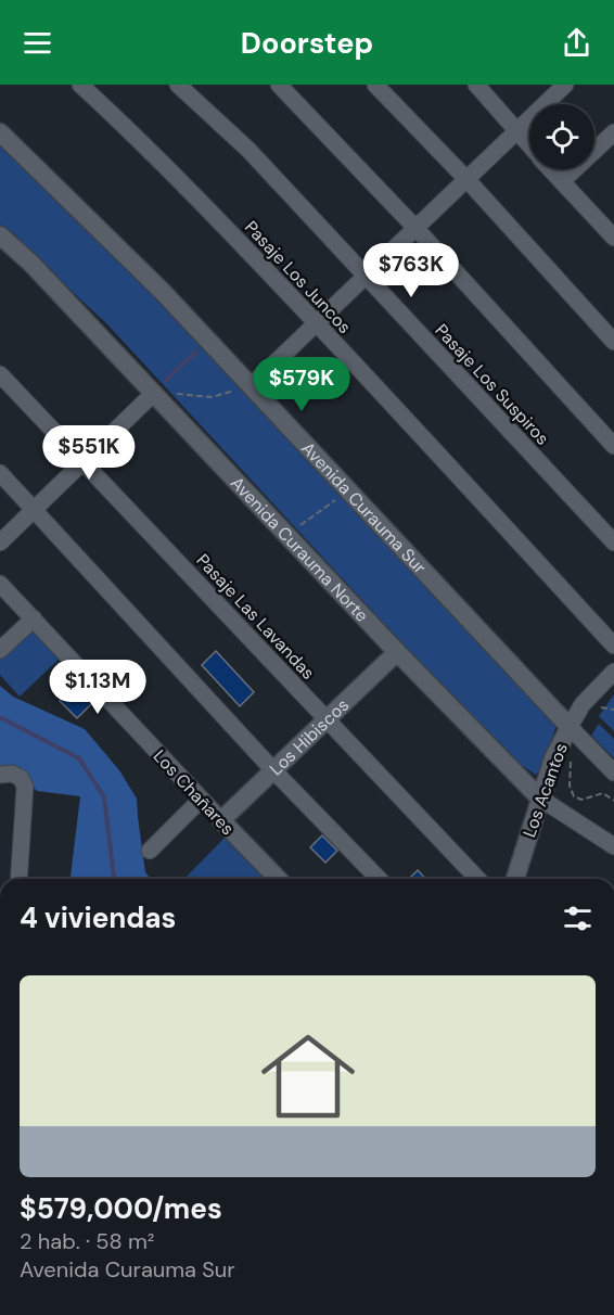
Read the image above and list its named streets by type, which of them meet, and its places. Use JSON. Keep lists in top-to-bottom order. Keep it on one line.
{"streets":{"street":["Pasaje Los Juncos","Pasaje Los Suspiros","Avenida Curauma Sur","Avenida Curauma Norte","Pasaje Las Lavandas","Los Hibiscos","Los Acantos","Los Chañares"]},"crossings":[["Avenida Curauma Sur","Los Acantos"],["Avenida Curauma Norte","Los Hibiscos"],["Avenida Curauma Norte","Los Acantos"],["Pasaje Las Lavandas","Los Hibiscos"],["Los Hibiscos","Los Chañares"]],"page":{"header":"Doorstep","price":["$763K","$579K","$551K","$1.13M"],"heading":"4 viviendas","list":[{"name":"$579,000/mes","note":"2 hab. · 58 m² · Avenida Curauma Sur"}]}}
